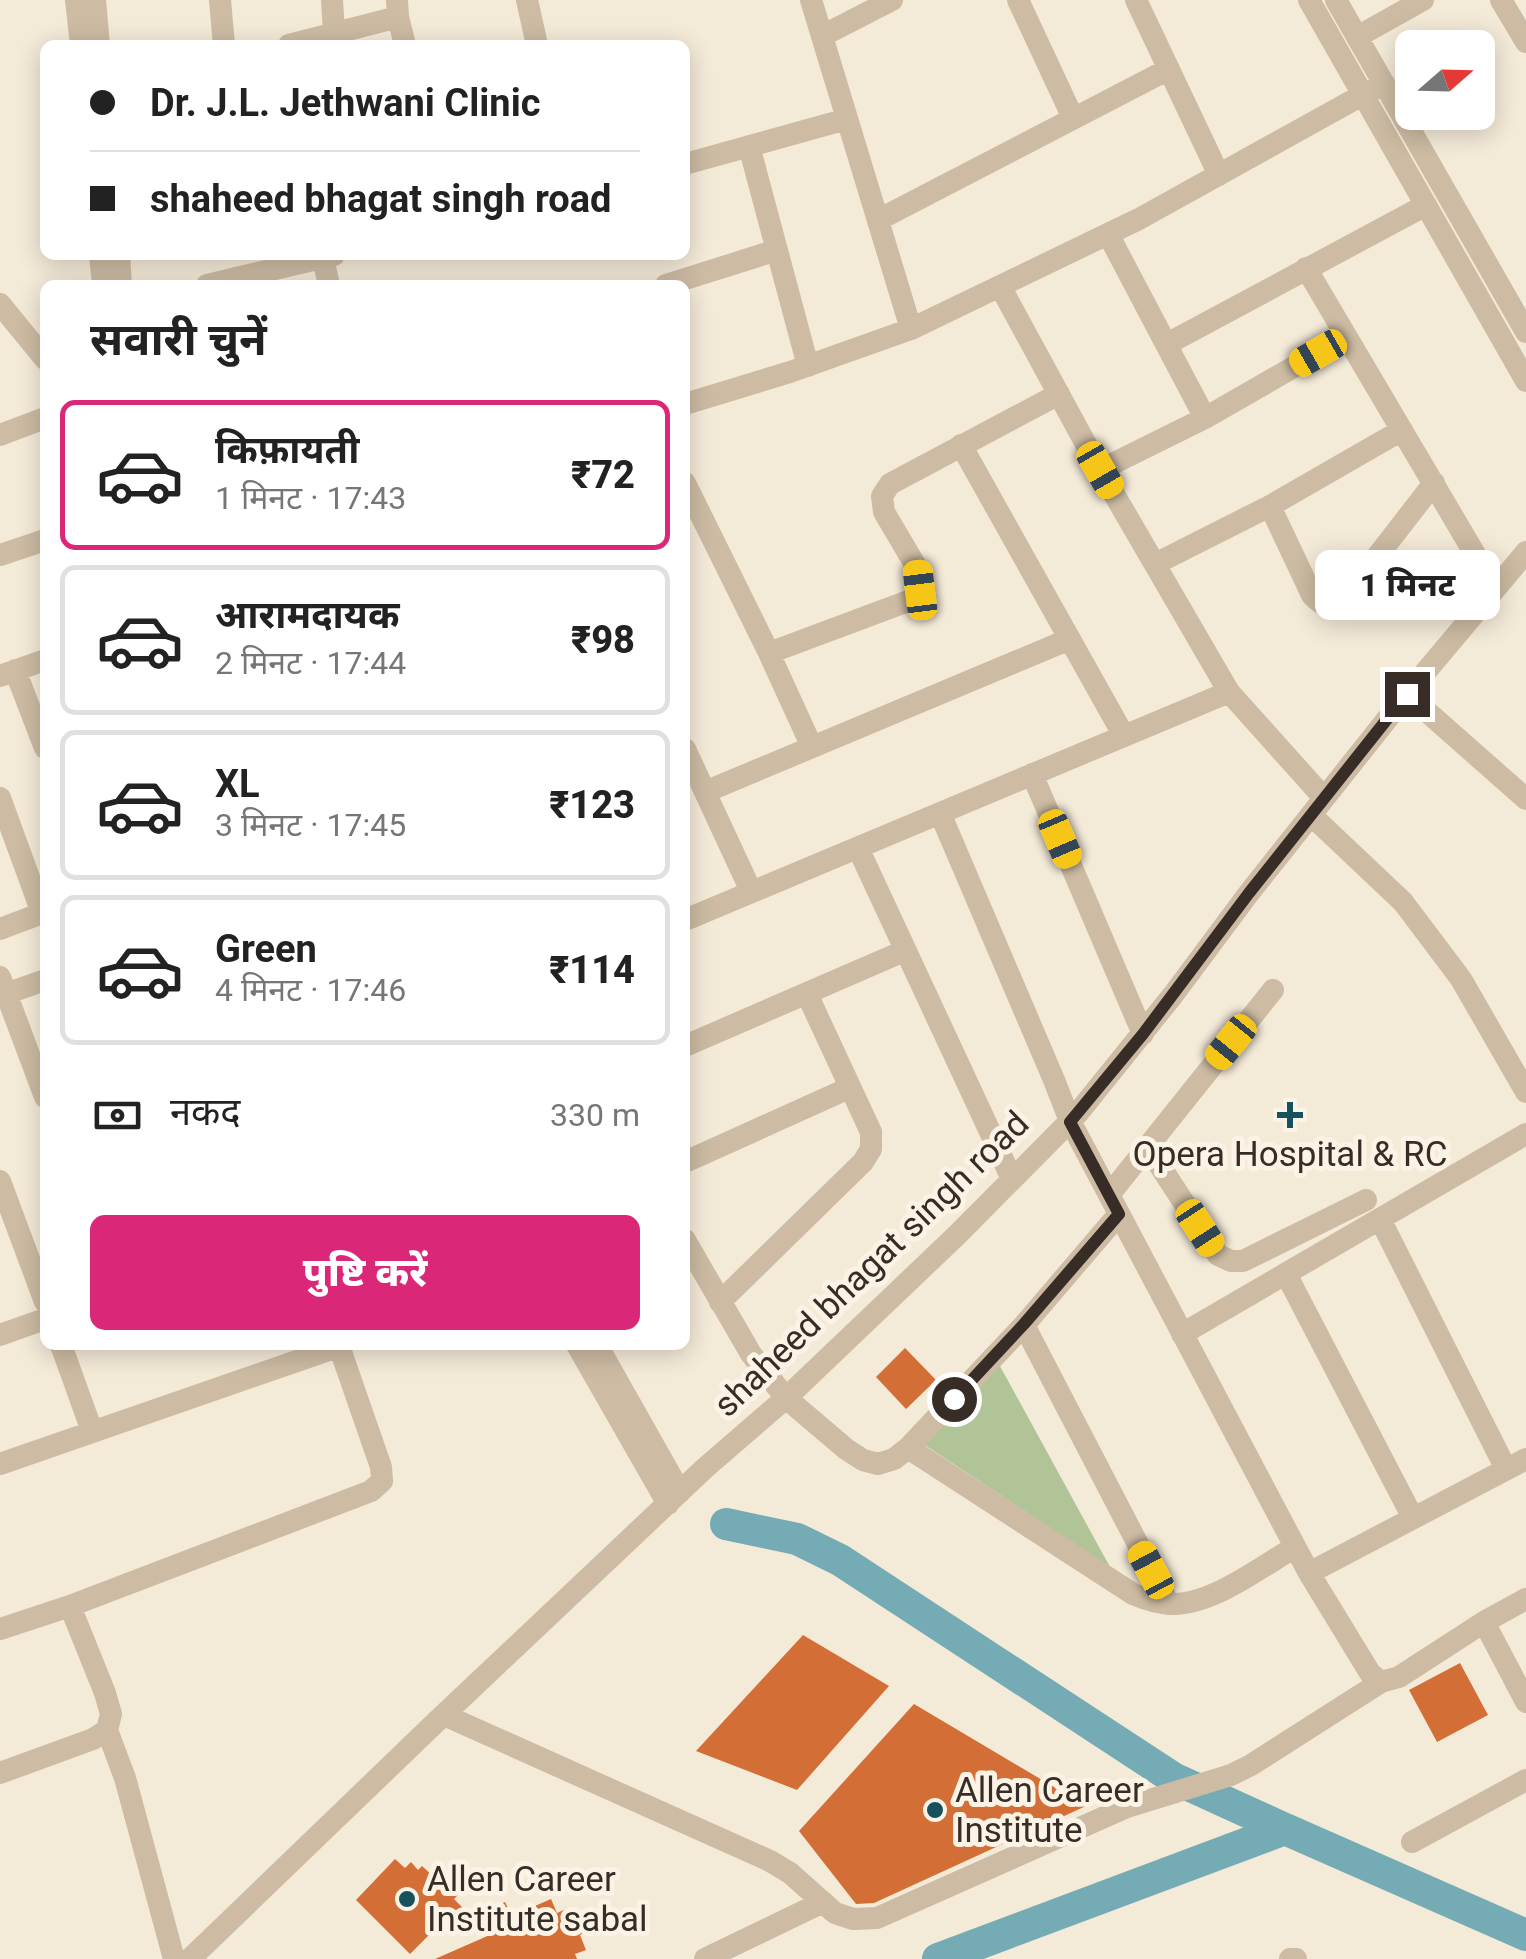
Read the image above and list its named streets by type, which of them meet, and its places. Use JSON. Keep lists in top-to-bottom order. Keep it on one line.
{"streets":{"street":["shaheed bhagat singh road"]},"places":{"health":["Opera Hospital & RC"],"other":["Allen Career Institute","Allen Career Institute sabal"]},"north":"right","page":{"banner":["Dr. J.L. Jethwani Clinic","shaheed bhagat singh road"],"heading":"सवारी चुनें","list":[{"name":"किफ़ायती","note":"1 मिनट · 17:43","value":"₹72"},{"name":"आरामदायक","note":"2 मिनट · 17:44","value":"₹98"},{"name":"XL","note":"3 मिनट · 17:45","value":"₹123"},{"name":"Green","note":"4 मिनट · 17:46","value":"₹114"}],"bubble":"1 मिनट","pay":["नकद","330 m"],"buttons":"पुष्टि करें"}}
